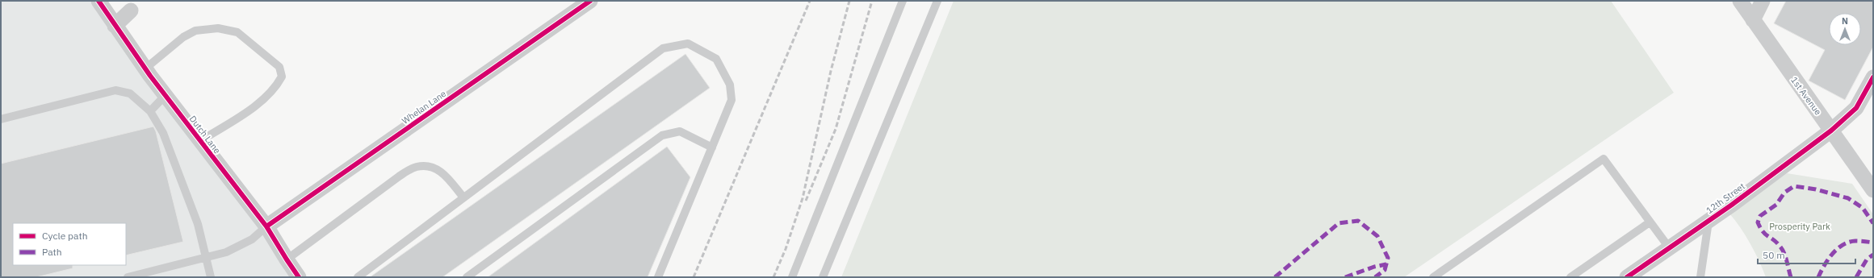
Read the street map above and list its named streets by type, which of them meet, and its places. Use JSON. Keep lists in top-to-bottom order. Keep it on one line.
{"streets":{"street":["1st Avenue","Whelan Lane","Dutch Lane","12th Street"]},"crossings":[["1st Avenue","12th Street"],["Whelan Lane","Dutch Lane"]],"parks":["Prosperity Park"],"legend":["Cycle path","Path"],"scale_bar":"50 m","north":"top"}
